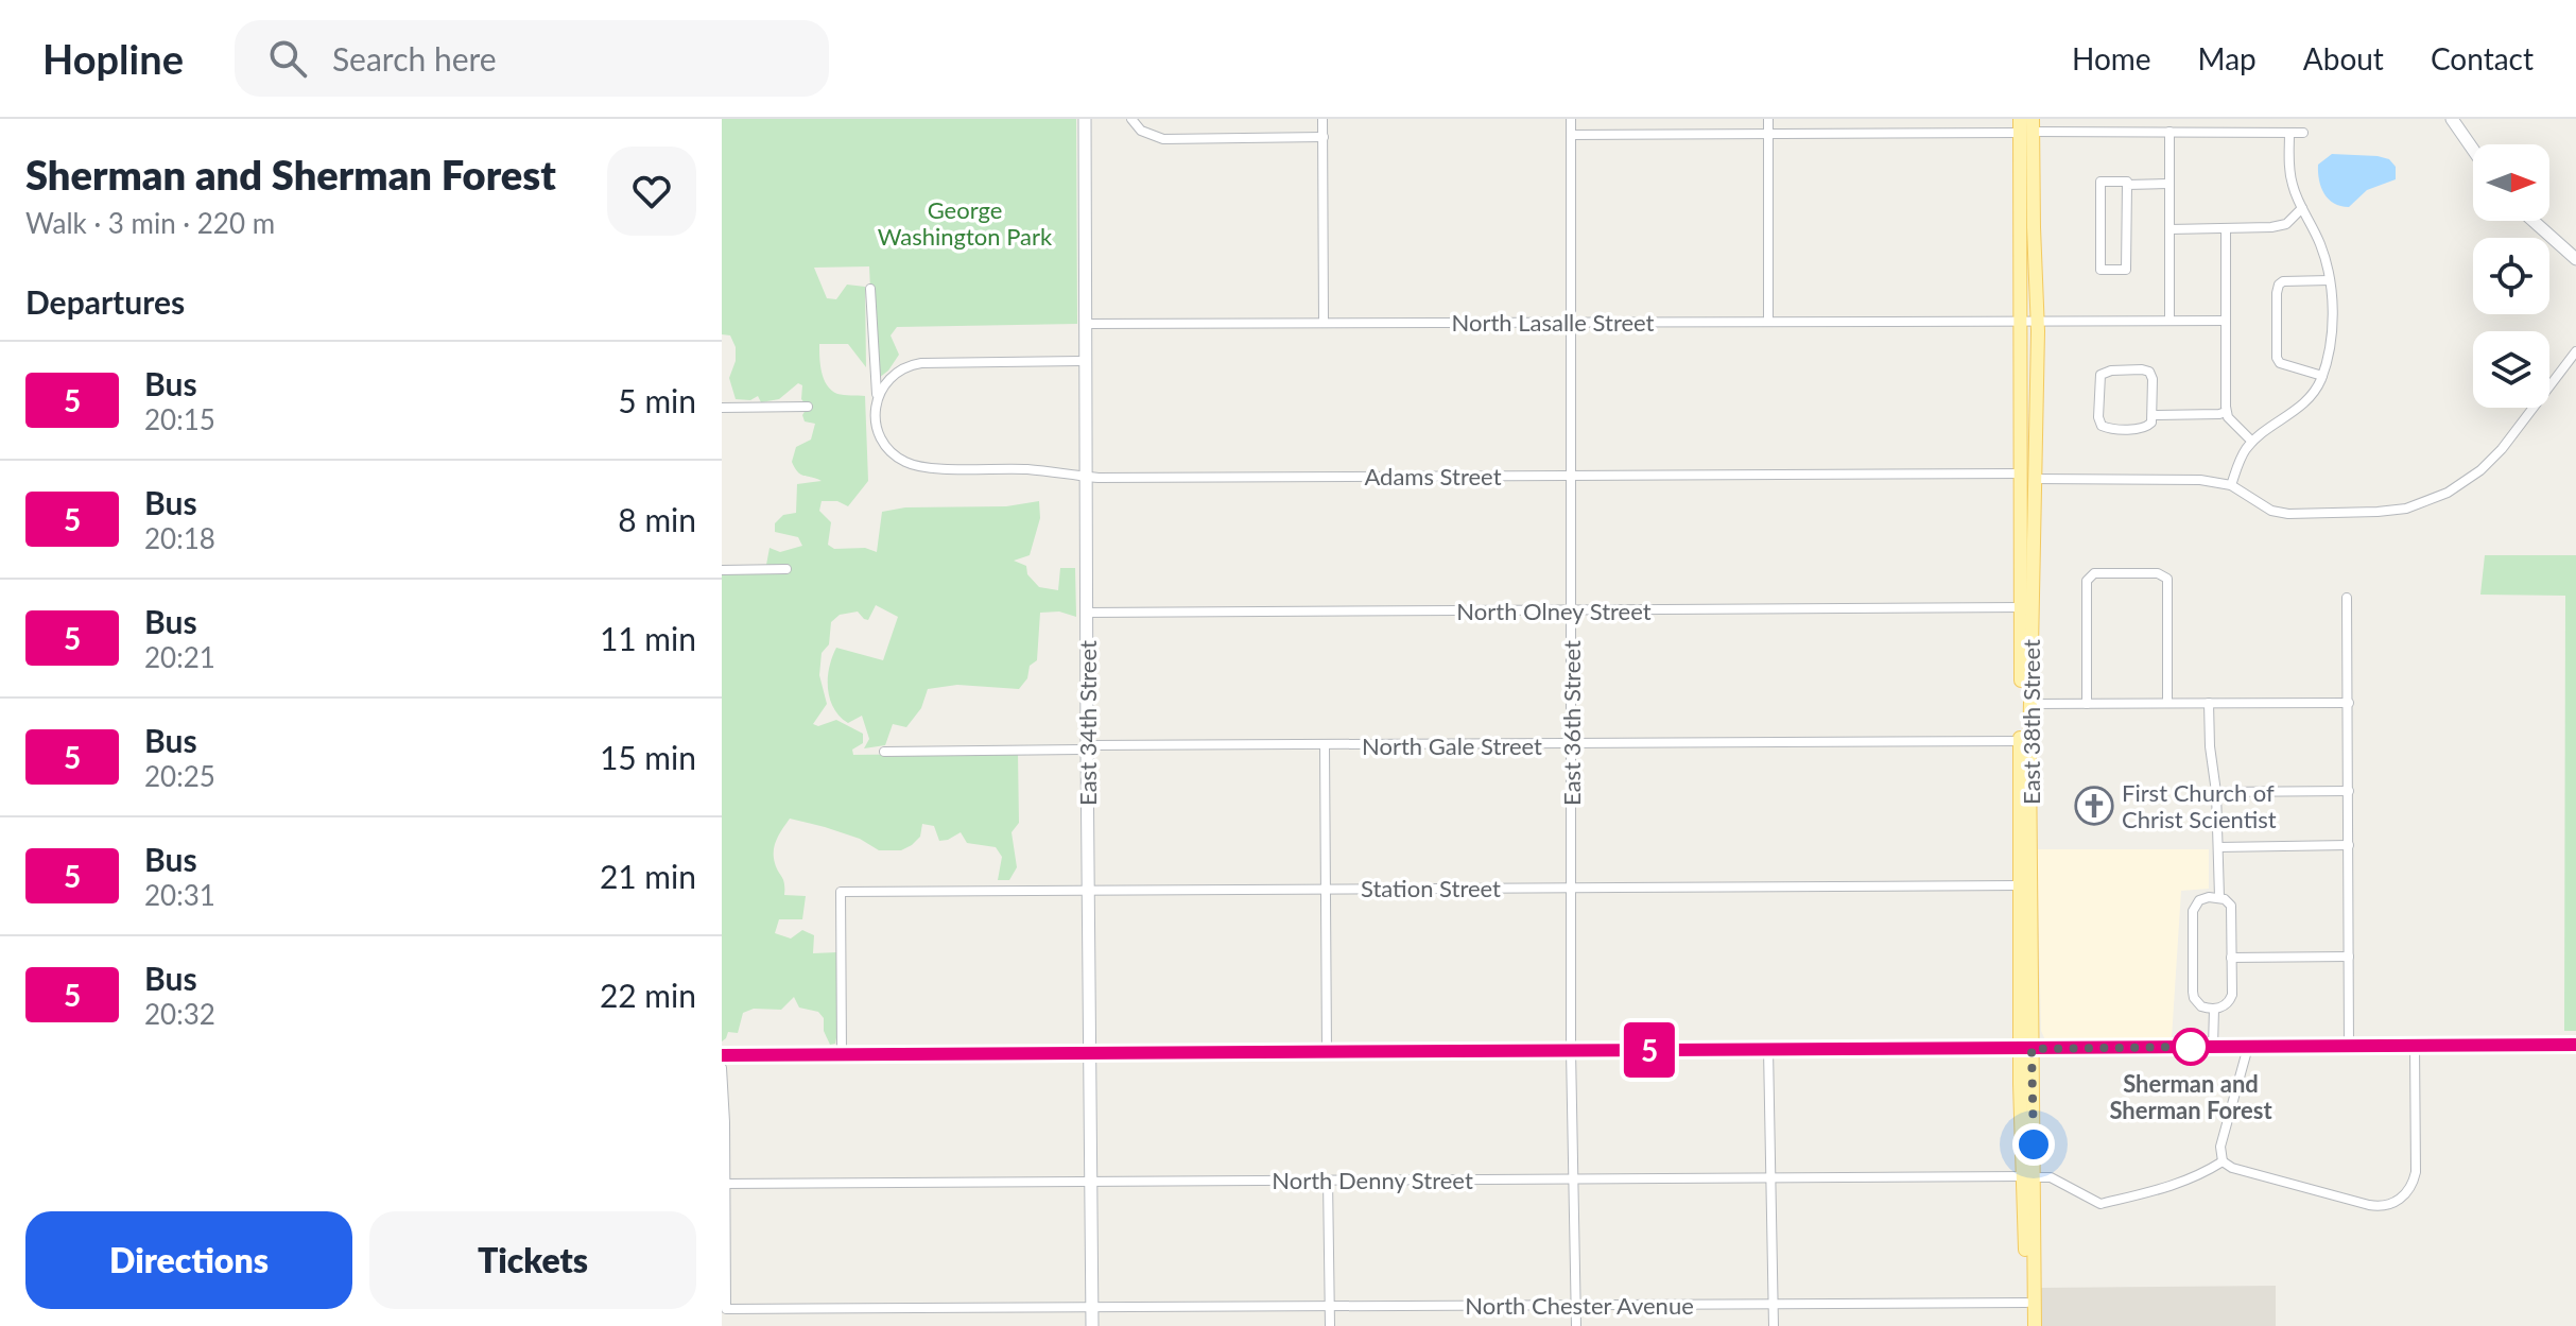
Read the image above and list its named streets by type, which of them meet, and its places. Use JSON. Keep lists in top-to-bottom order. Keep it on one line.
{"streets":{"main road":["East 38th Street","East 34th Street"],"street":["North Lasalle Street","Adams Street","North Olney Street","East 36th Street","North Gale Street","Station Street","North Denny Street","North Chester Avenue"]},"crossings":[["North Lasalle Street","East 38th Street"],["North Lasalle Street","East 34th Street"],["North Lasalle Street","East 36th Street"],["Adams Street","East 38th Street"],["Adams Street","East 34th Street"],["Adams Street","East 36th Street"],["North Olney Street","East 38th Street"],["North Olney Street","East 34th Street"],["North Olney Street","East 36th Street"],["East 38th Street","North Gale Street"],["East 38th Street","Station Street"],["East 38th Street","North Denny Street"],["East 38th Street","North Chester Avenue"],["East 34th Street","North Gale Street"],["East 34th Street","Station Street"],["East 34th Street","North Denny Street"],["East 34th Street","North Chester Avenue"],["East 36th Street","North Gale Street"],["East 36th Street","Station Street"],["East 36th Street","North Denny Street"],["East 36th Street","North Chester Avenue"],["North Denny Street","North Chester Avenue"]],"parks":["George Washington Park"],"places":{"church":["First Church of Christ Scientist"],"other":["Sherman and Sherman Forest"]},"lines":["bus line 5"],"north":"right","page":{"header":"Hopline","search":"Search here","nav":["Home","Map","About","Contact"],"heading":[["Sherman and Sherman Forest","Walk · 3 min · 220 m"],"Departures"],"on_map":"5","list":[{"mark":"5","name":"Bus","note":"20:15","value":"5 min"},{"mark":"5","name":"Bus","note":"20:18","value":"8 min"},{"mark":"5","name":"Bus","note":"20:21","value":"11 min"},{"mark":"5","name":"Bus","note":"20:25","value":"15 min"},{"mark":"5","name":"Bus","note":"20:31","value":"21 min"},{"mark":"5","name":"Bus","note":"20:32","value":"22 min"}],"buttons":["Directions","Tickets"]}}
